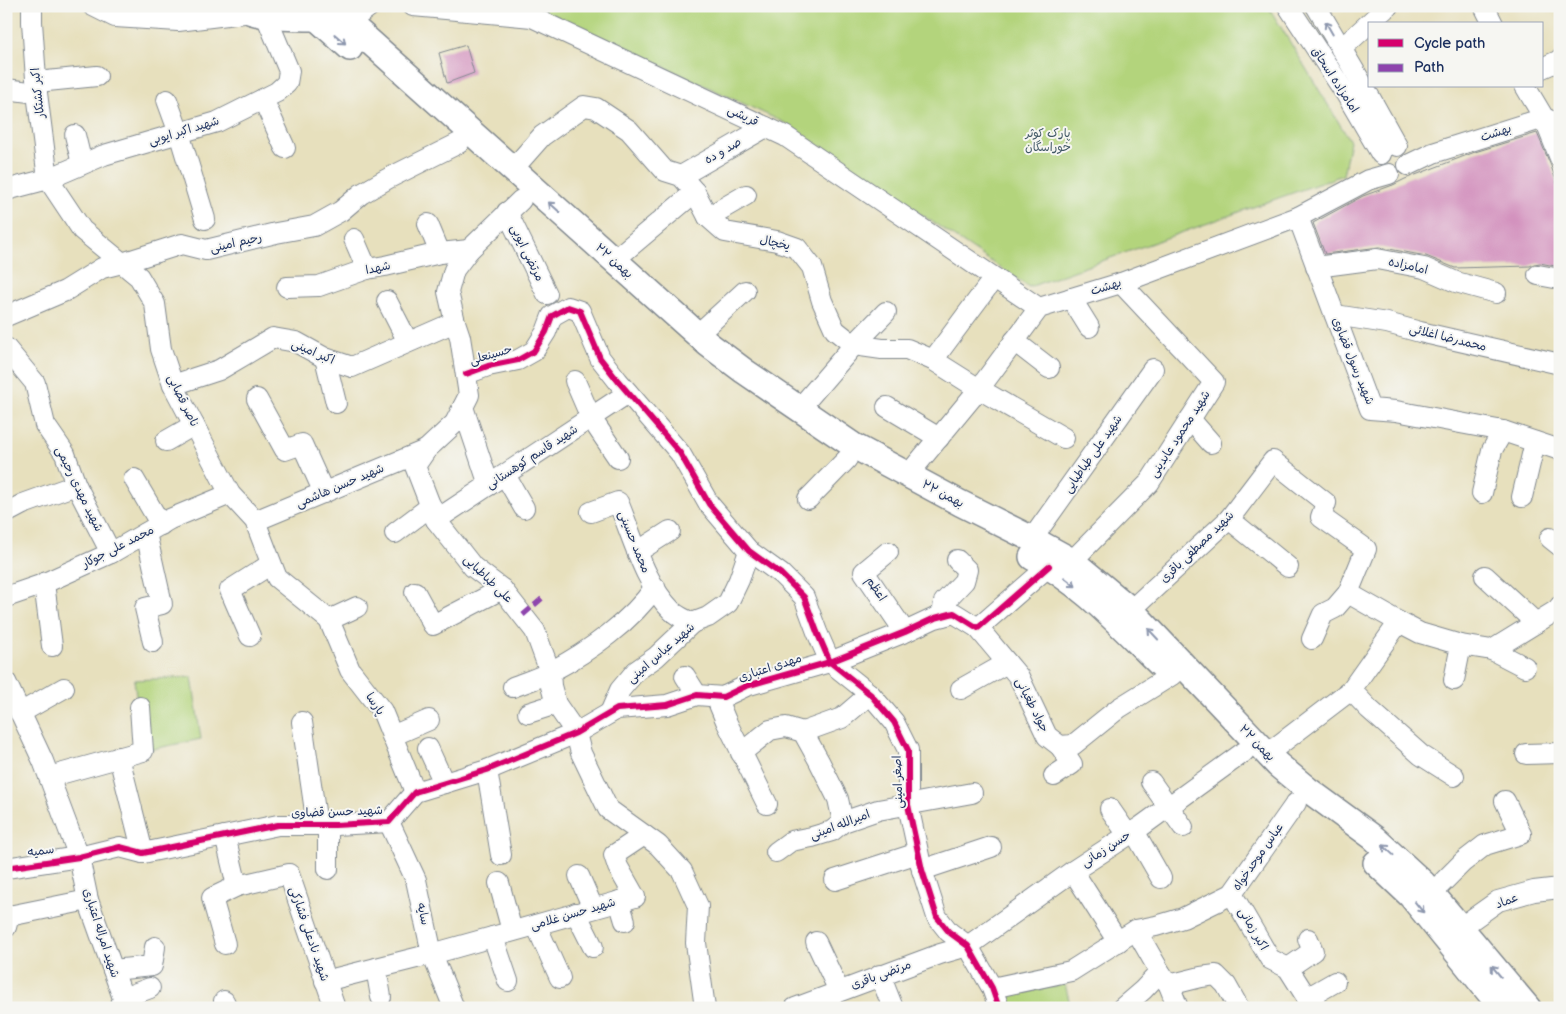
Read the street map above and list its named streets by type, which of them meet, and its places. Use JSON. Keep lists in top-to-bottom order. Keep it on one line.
{"streets":{"main road":["۲۲ بهمن"],"street":["امامزاده اسحاق","اکبر کشتکار","قریشی","شهید اکبر ایوبی","بهشت","صد و ده","رحیم امینی","یخچال","مرتضی ایوبی","امامزاده","شهدا","محمدرضا اغلائی","اکبر امینی","حسینعلی","شهید رسول قضاوی","ناصر قصابی","شهید محمود عابدینی","شهید علی طباطبایی","شهید قاسم کوهستانی","شهید حسن هاشمی","شهید مهدی رحیمی","محمد حسینی","محمد علی جوکار","شهید مصطفی باقری","علی طباطبایی","اعظم","شهید عباس امینی","مهدی اعتباری","پارسا","جواد طغیانی","اصغر امینی","شهید حسن قضاوی","امیرالله امینی","حسن زمانی","سمیه","عباس موحدخواه","عماد","سایه","شهید حسن غلامی","اکبر زمانی","شهید امراله اعتباری","شهید نادعلی فشارکی","مرتضی باقری"]},"crossings":[["امامزاده اسحاق","بهشت"],["اکبر کشتکار","شهید اکبر ایوبی"],["اکبر کشتکار","ناصر قصابی"],["قریشی","بهشت"],["قریشی","صد و ده"],["شهید اکبر ایوبی","ناصر قصابی"],["بهشت","شهید رسول قضاوی"],["بهشت","شهید محمود عابدینی"],["صد و ده","یخچال"],["رحیم امینی","۲۲ بهمن"],["رحیم امینی","ناصر قصابی"],["یخچال","۲۲ بهمن"],["مرتضی ایوبی","۲۲ بهمن"],["مرتضی ایوبی","علی طباطبایی"],["۲۲ بهمن","شهید محمود عابدینی"],["۲۲ بهمن","شهید علی طباطبایی"],["۲۲ بهمن","شهید مصطفی باقری"],["۲۲ بهمن","علی طباطبایی"],["۲۲ بهمن","حسن زمانی"],["۲۲ بهمن","عباس موحدخواه"],["۲۲ بهمن","عماد"],["امامزاده","شهید رسول قضاوی"],["شهدا","علی طباطبایی"],["محمدرضا اغلائی","شهید رسول قضاوی"],["اکبر امینی","ناصر قصابی"],["اکبر امینی","علی طباطبایی"],["حسینعلی","شهید قاسم کوهستانی"],["حسینعلی","علی طباطبایی"],["حسینعلی","شهید عباس امینی"],["حسینعلی","مهدی اعتباری"],["حسینعلی","اصغر امینی"],["ناصر قصابی","شهید حسن هاشمی"],["ناصر قصابی","محمد علی جوکار"],["ناصر قصابی","پارسا"],["شهید محمود عابدینی","جواد طغیانی"],["شهید قاسم کوهستانی","علی طباطبایی"],["شهید حسن هاشمی","علی طباطبایی"],["شهید مهدی رحیمی","محمد علی جوکار"],["محمد حسینی","شهید عباس امینی"],["علی طباطبایی","مهدی اعتباری"],["علی طباطبایی","شهید حسن غلامی"],["اعظم","مهدی اعتباری"],["شهید عباس امینی","مهدی اعتباری"],["مهدی اعتباری","اصغر امینی"],["پارسا","شهید حسن قضاوی"],["اصغر امینی","امیرالله امینی"],["اصغر امینی","حسن زمانی"],["اصغر امینی","مرتضی باقری"],["شهید حسن قضاوی","سمیه"],["شهید حسن قضاوی","سایه"],["شهید حسن قضاوی","شهید امراله اعتباری"],["حسن زمانی","مرتضی باقری"],["سمیه","شهید امراله اعتباری"],["عباس موحدخواه","اکبر زمانی"],["سایه","شهید حسن غلامی"],["شهید حسن غلامی","شهید نادعلی فشارکی"]],"parks":["پارک کوثر خوراسگان"],"legend":["Cycle path","Path"]}
